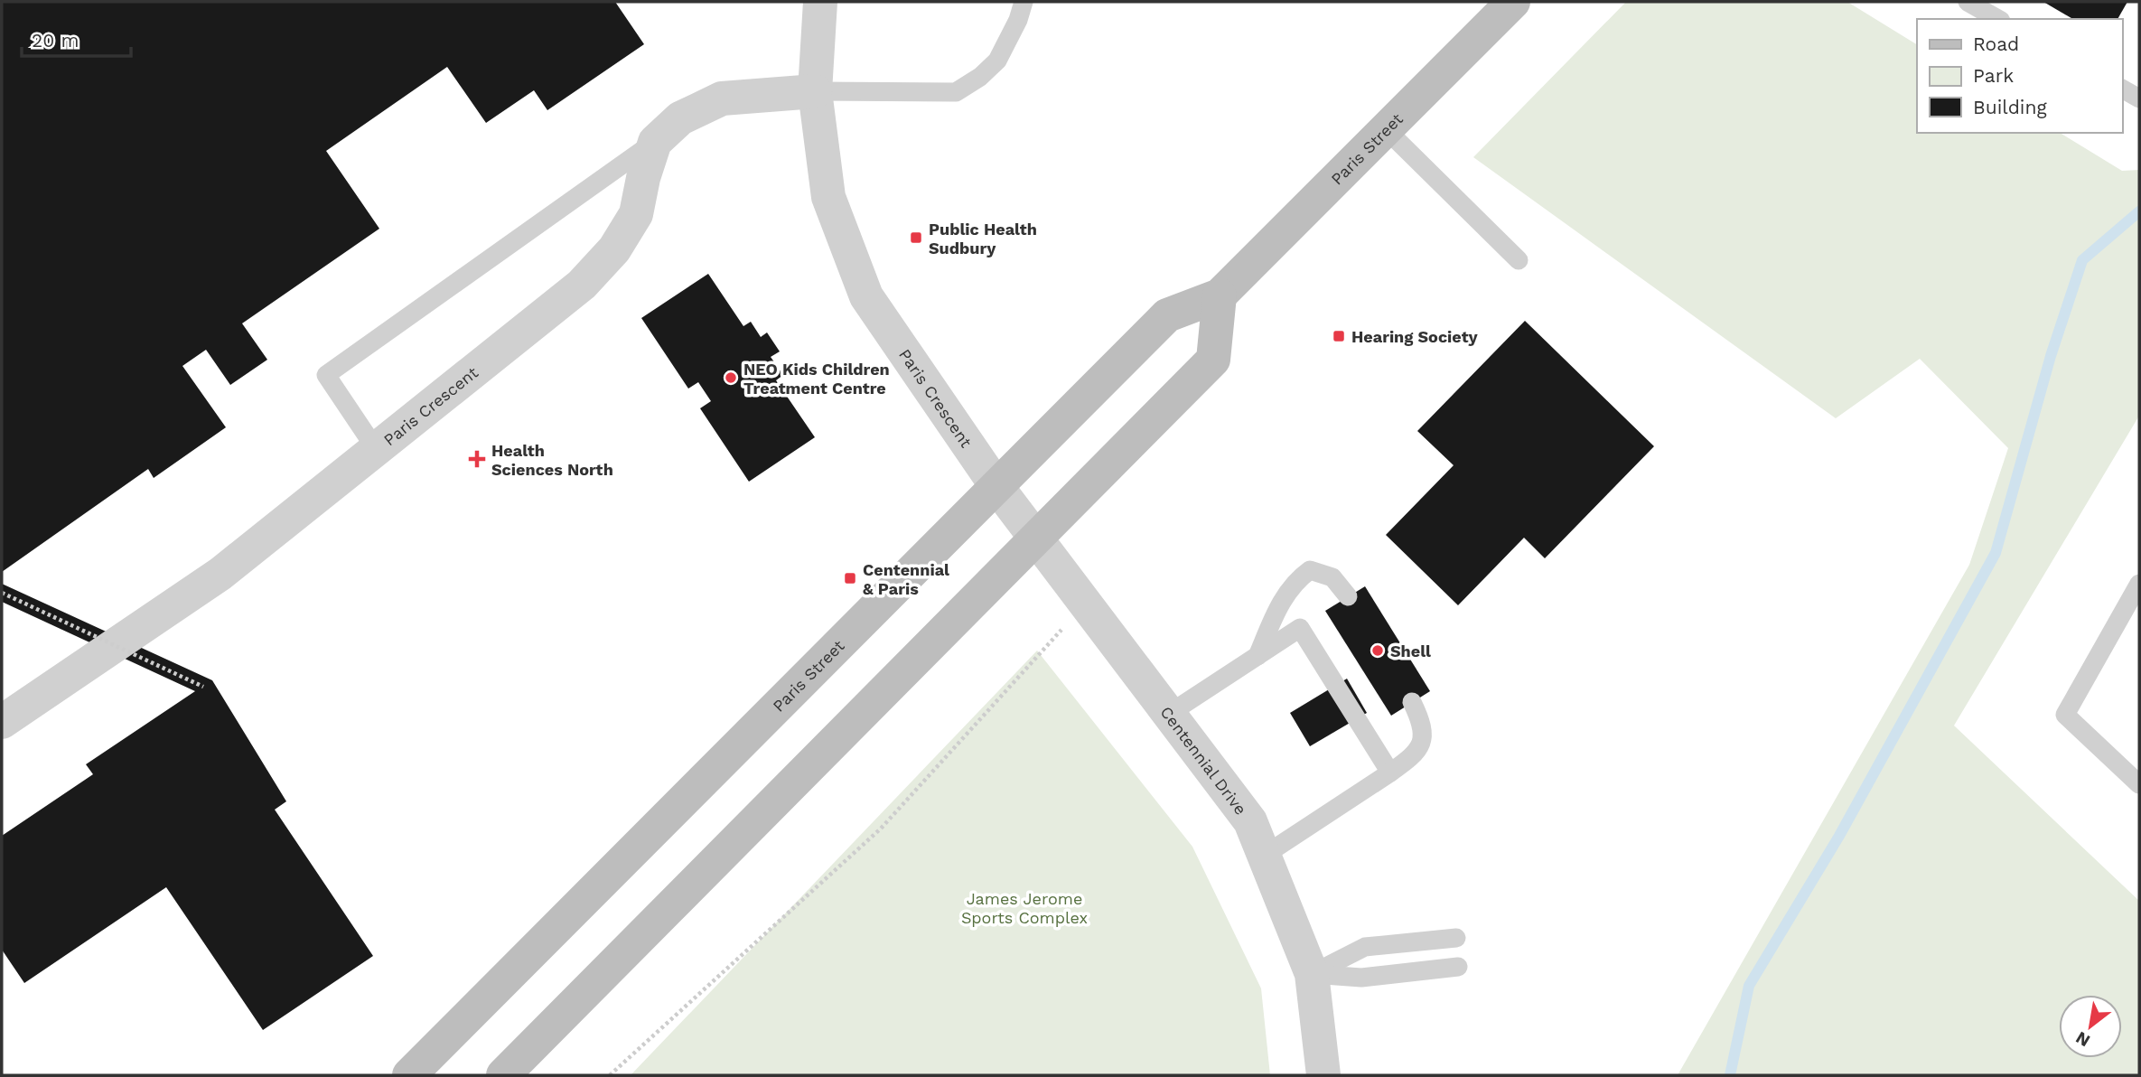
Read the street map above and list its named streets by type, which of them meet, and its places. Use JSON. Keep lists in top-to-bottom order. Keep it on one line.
{"streets":{"main road":["Paris Street"],"street":["Paris Crescent","Centennial Drive"]},"crossings":[["Paris Street","Paris Crescent"],["Paris Street","Centennial Drive"],["Paris Crescent","Centennial Drive"]],"parks":["James Jerome Sports Complex"],"places":{"transit":["Public Health Sudbury","Hearing Society","Centennial & Paris"],"other":["NEO Kids Children Treatment Centre","Shell"],"health":["Health Sciences North"]},"legend":["Road","Park","Building"],"scale_bar":"20 m","north":"bottom left"}
